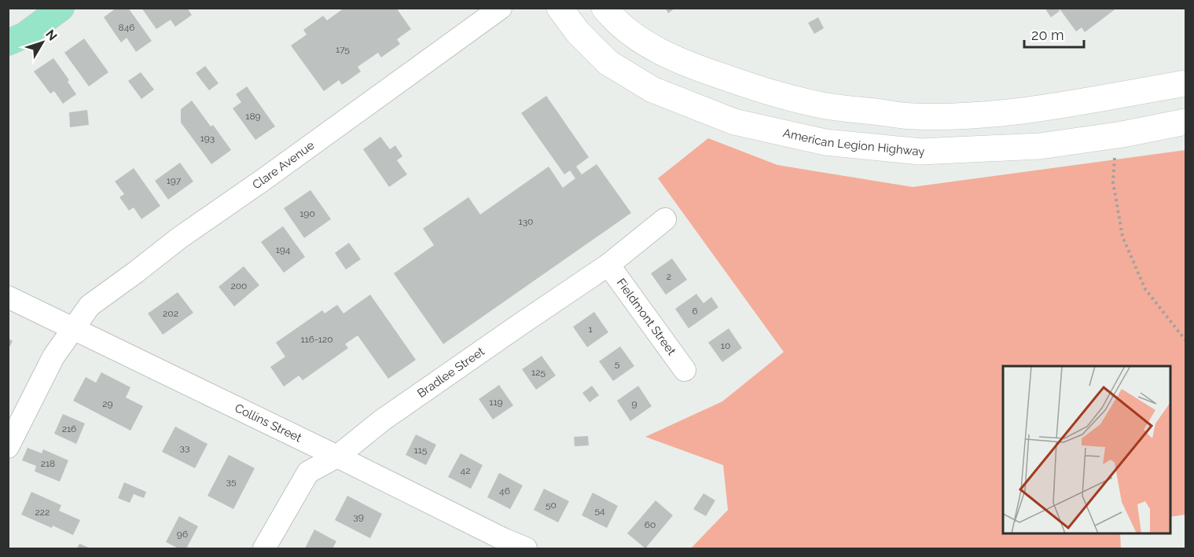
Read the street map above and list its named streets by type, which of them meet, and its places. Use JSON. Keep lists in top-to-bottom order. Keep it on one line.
{"streets":{"main road":["American Legion Highway"],"street":["Clare Avenue","Fieldmont Street","Bradlee Street","Collins Street"]},"crossings":[["Clare Avenue","Collins Street"],["Fieldmont Street","Bradlee Street"],["Bradlee Street","Collins Street"]],"house_numbers":["846","175","189","193","197","190","130","194","2","200","6","202","1","116-120","10","5","125","119","29","9","216","33","115","218","42","35","46","50","54","222","39","60","96"],"scale_bar":"20 m","north":"top right"}
